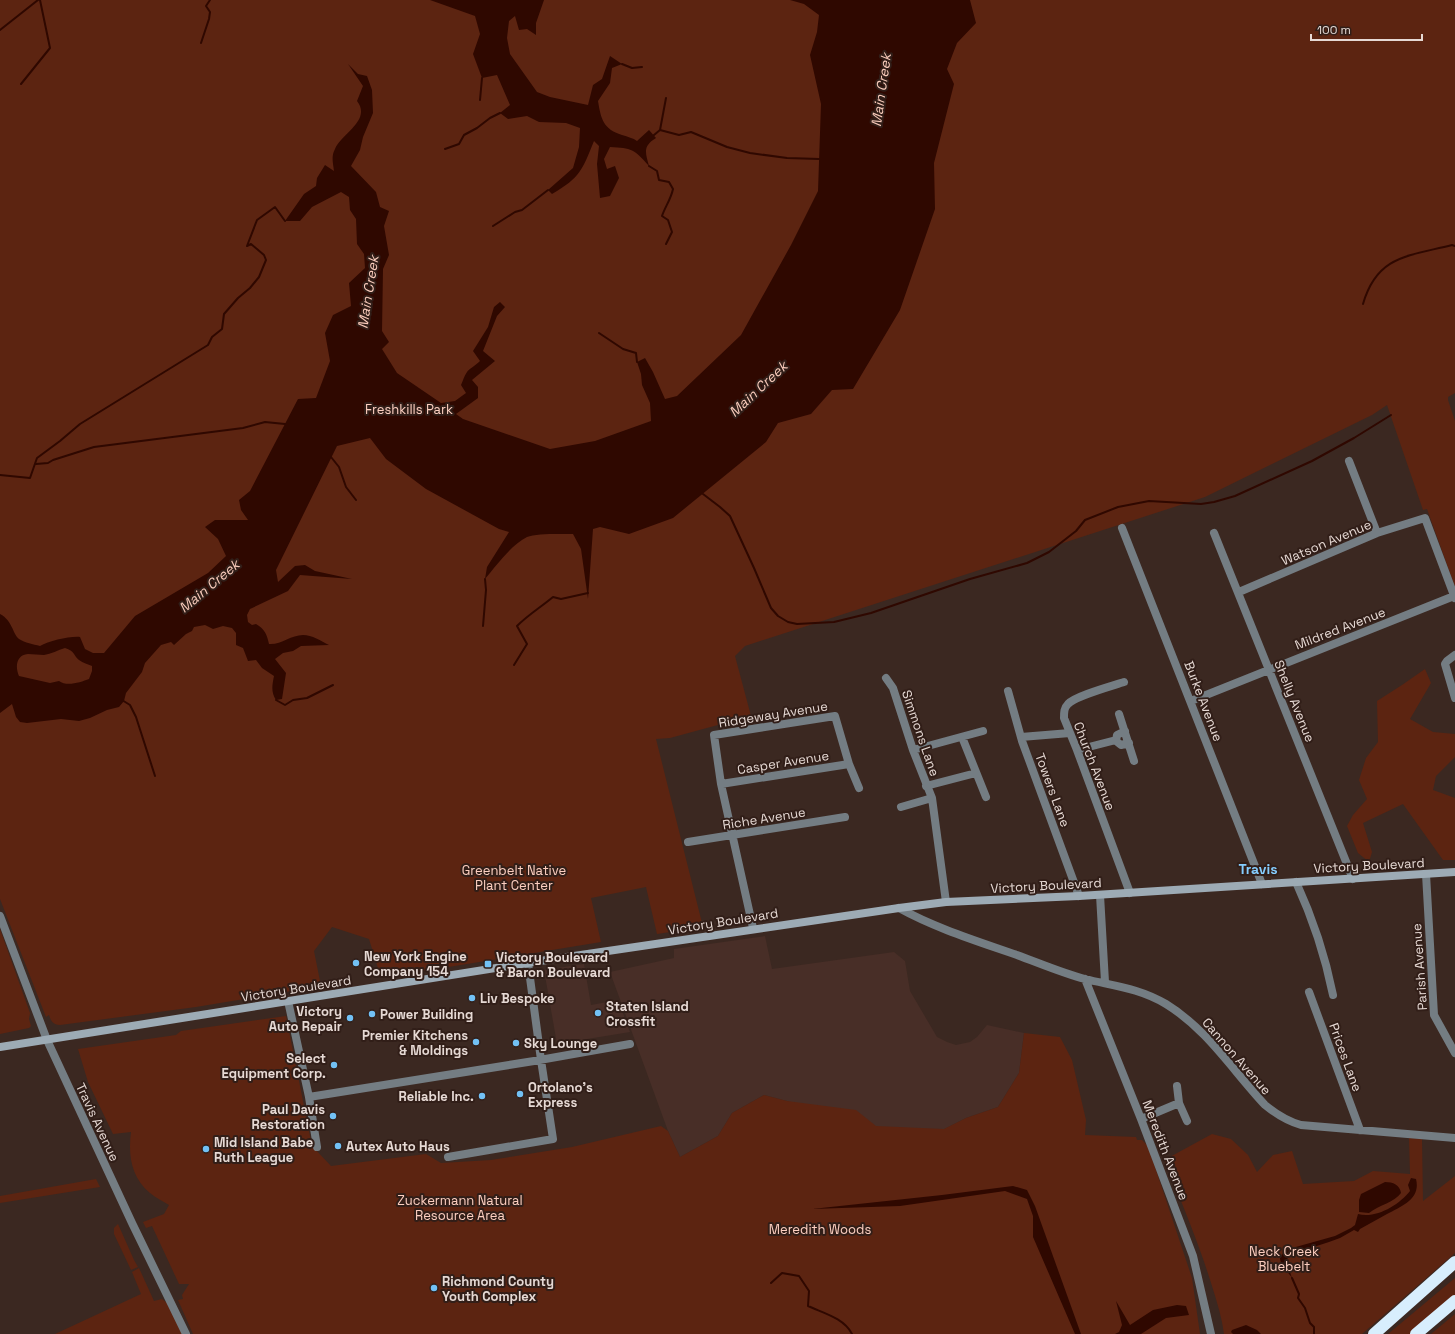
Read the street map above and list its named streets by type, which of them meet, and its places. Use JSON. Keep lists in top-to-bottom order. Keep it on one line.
{"streets":{"main road":["Victory Boulevard"],"street":["Watson Avenue","Mildred Avenue","Burke Avenue","Shelly Avenue","Ridgeway Avenue","Simmons Lane","Casper Avenue","Church Avenue","Towers Lane","Riche Avenue","Parish Avenue","Cannon Avenue","Prices Lane","Travis Avenue","Meredith Avenue"]},"crossings":[["Watson Avenue","Mildred Avenue"],["Watson Avenue","Shelly Avenue"],["Mildred Avenue","Burke Avenue"],["Mildred Avenue","Shelly Avenue"],["Burke Avenue","Victory Boulevard"],["Shelly Avenue","Victory Boulevard"],["Ridgeway Avenue","Casper Avenue"],["Ridgeway Avenue","Riche Avenue"],["Ridgeway Avenue","Victory Boulevard"],["Simmons Lane","Victory Boulevard"],["Church Avenue","Victory Boulevard"],["Towers Lane","Victory Boulevard"],["Victory Boulevard","Parish Avenue"],["Victory Boulevard","Cannon Avenue"],["Victory Boulevard","Travis Avenue"],["Cannon Avenue","Prices Lane"],["Cannon Avenue","Meredith Avenue"]],"districts":["Travis"],"water":["Main Creek"],"parks":["Freshkills Park","Greenbelt Native Plant Center","Zuckermann Natural Resource Area","Meredith Woods","Neck Creek Bluebelt"],"places":{"other":["New York Engine Company 154","Liv Bespoke","Staten Island Crossfit","Power Building","Victory Auto Repair","Premier Kitchens & Moldings","Sky Lounge","Select Equipment Corp.","Ortolano's Express","Reliable Inc.","Paul Davis Restoration","Autex Auto Haus","Mid Island Babe Ruth League","Richmond County Youth Complex"],"transit":["Victory Boulevard & Baron Boulevard"]},"scale_bar":"100 m"}
